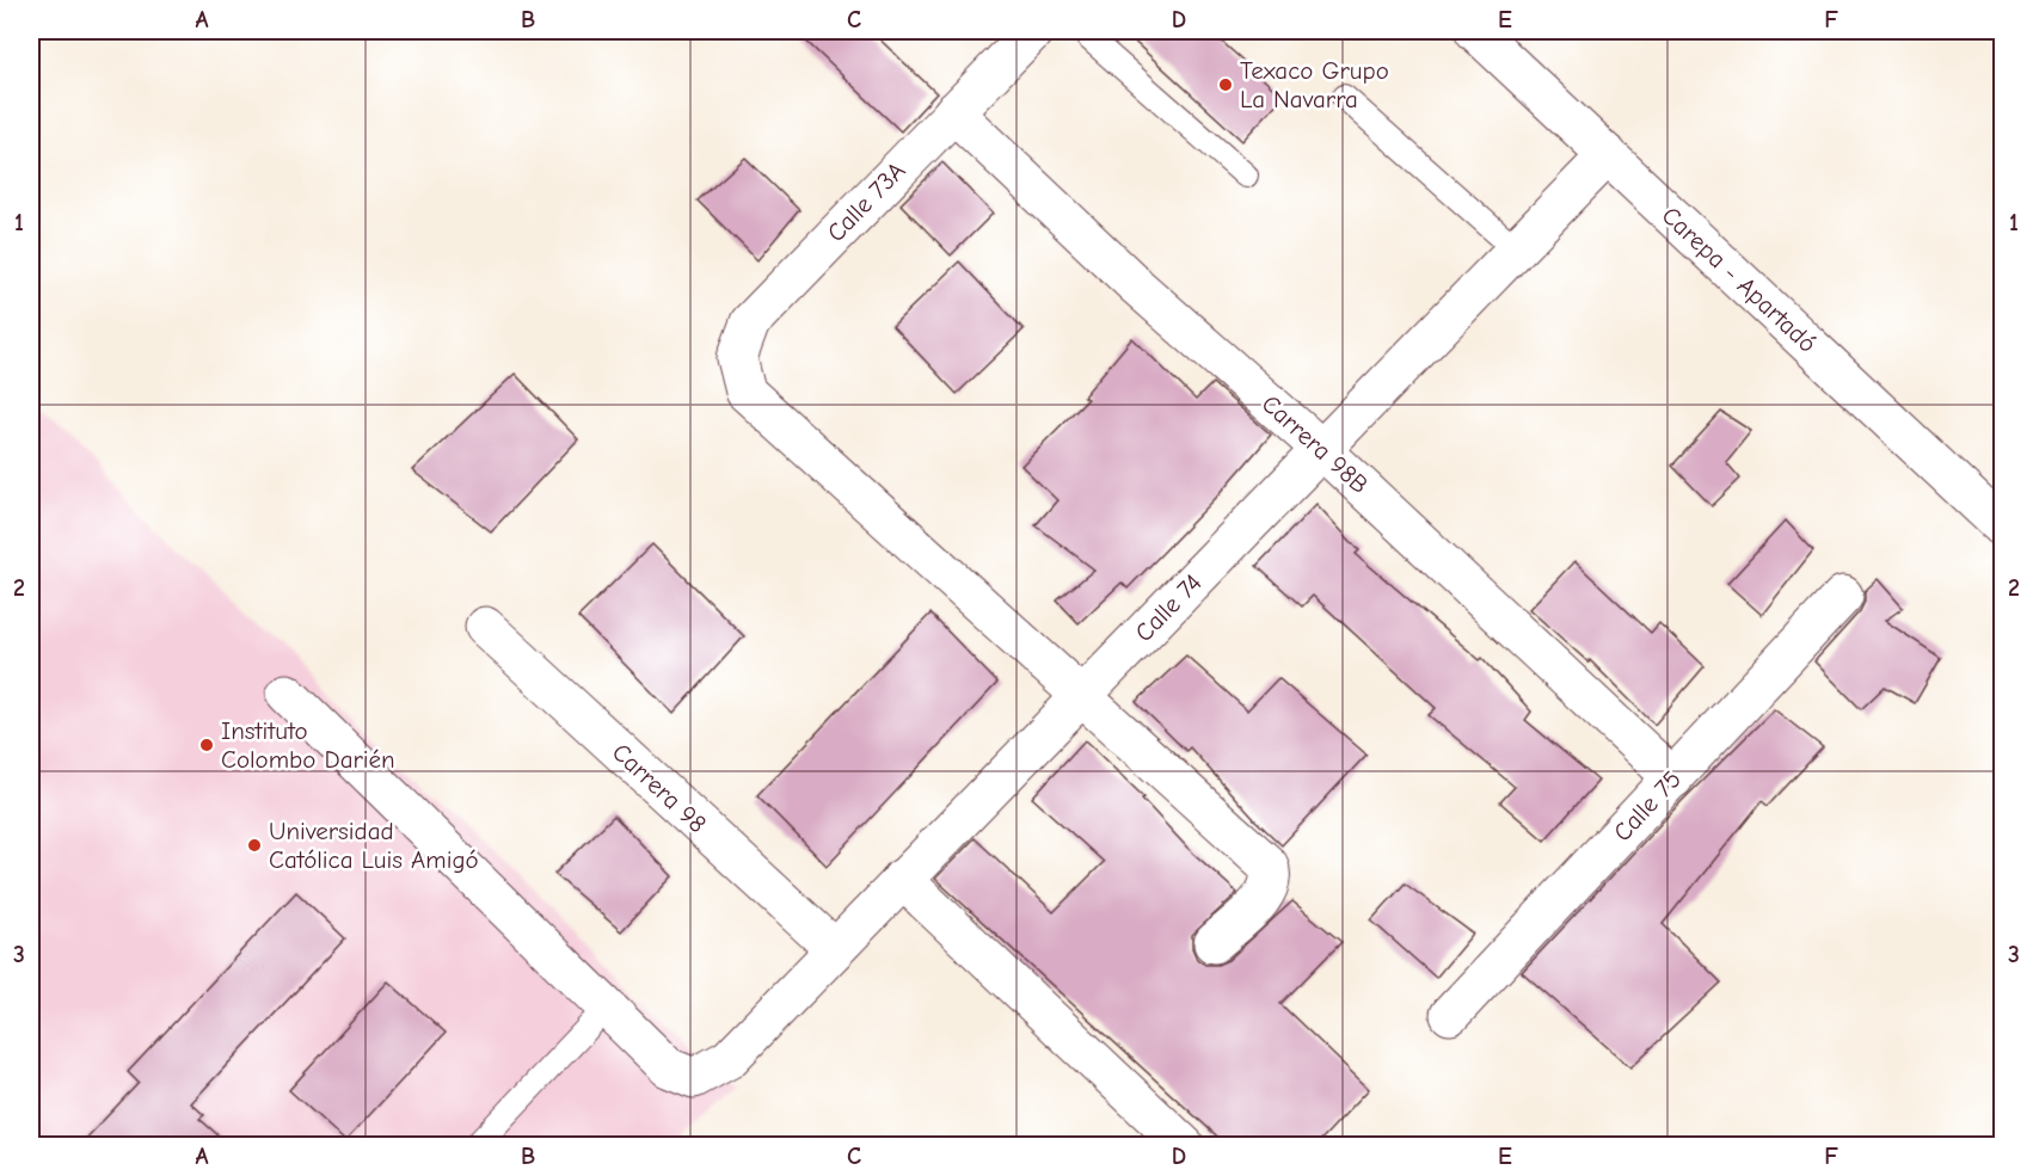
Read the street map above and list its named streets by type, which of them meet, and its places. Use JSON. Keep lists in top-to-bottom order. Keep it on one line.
{"streets":{"street":["Calle 73A","Carepa - Apartadó","Carrera 98B","Calle 74","Carrera 98","Calle 75"]},"crossings":[["Calle 73A","Carrera 98B"],["Calle 73A","Calle 74"],["Carepa - Apartadó","Calle 74"],["Carrera 98B","Calle 74"],["Carrera 98B","Calle 75"],["Calle 74","Carrera 98"]],"places":["Texaco Grupo La Navarra","Instituto Colombo Darién","Universidad Católica Luis Amigó"],"grid":{"columns":["A","B","C","D","E","F"],"rows":["1","2","3"]}}
